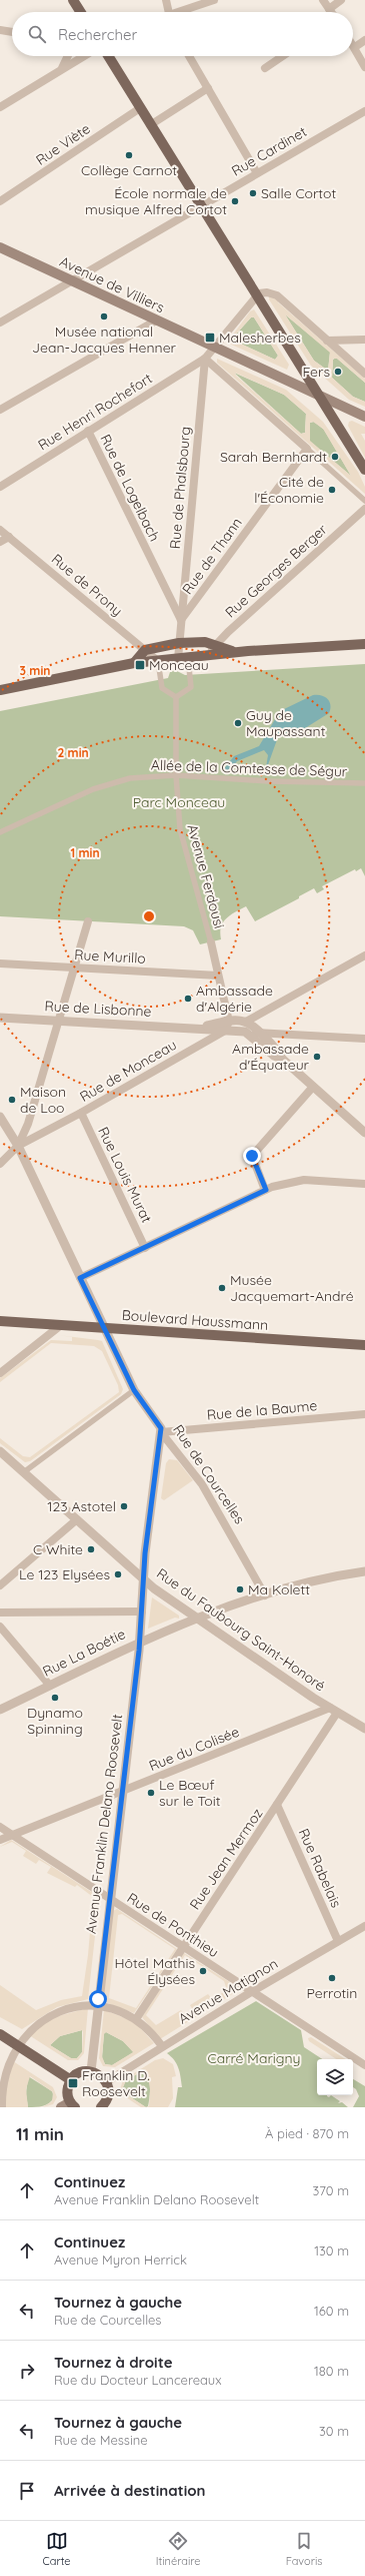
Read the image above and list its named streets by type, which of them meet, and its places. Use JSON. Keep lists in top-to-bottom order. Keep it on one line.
{"streets":{"main road":["Avenue de Villiers","Boulevard Haussmann"],"street":["Rue Viète","Rue Cardinet","Rue Henri Rochefort","Rue de Logelbach","Rue de Phalsbourg","Rue de Thann","Rue Georges Berger","Rue de Prony","Allée de la Comtesse de Ségur","Avenue Ferdousi","Rue Murillo","Rue de Lisbonne","Rue de Monceau","Rue Louis Murat","Rue de la Baume","Rue de Courcelles","Rue du Faubourg Saint-Honoré","Rue La Boétie","Rue du Colisée","Avenue Franklin Delano Roosevelt","Rue Jean Mermoz","Rue Rabelais","Rue de Ponthieu","Avenue Matignon"]},"crossings":[["Rue Cardinet","Avenue de Villiers"],["Rue Henri Rochefort","Rue de Logelbach"],["Rue Henri Rochefort","Rue de Phalsbourg"],["Rue de Logelbach","Rue de Phalsbourg"],["Rue de Logelbach","Rue de Thann"],["Rue de Phalsbourg","Rue de Thann"],["Allée de la Comtesse de Ségur","Avenue Ferdousi"],["Rue de Lisbonne","Rue de Monceau"],["Rue de Monceau","Rue Louis Murat"],["Rue de Monceau","Rue de Courcelles"],["Boulevard Haussmann","Rue de Courcelles"],["Rue de la Baume","Rue de Courcelles"],["Rue de la Baume","Avenue Franklin Delano Roosevelt"],["Rue de Courcelles","Rue La Boétie"],["Rue de Courcelles","Avenue Franklin Delano Roosevelt"],["Rue du Faubourg Saint-Honoré","Rue La Boétie"],["Rue du Faubourg Saint-Honoré","Rue du Colisée"],["Rue du Faubourg Saint-Honoré","Avenue Franklin Delano Roosevelt"],["Rue du Faubourg Saint-Honoré","Rue Jean Mermoz"],["Rue La Boétie","Avenue Franklin Delano Roosevelt"],["Rue du Colisée","Avenue Franklin Delano Roosevelt"],["Rue du Colisée","Rue Jean Mermoz"],["Rue du Colisée","Rue de Ponthieu"],["Avenue Franklin Delano Roosevelt","Rue de Ponthieu"],["Rue Jean Mermoz","Rue Rabelais"],["Rue Jean Mermoz","Rue de Ponthieu"],["Rue Rabelais","Avenue Matignon"],["Rue de Ponthieu","Avenue Matignon"]],"parks":["Parc Monceau","Carré Marigny"],"places":{"other":["Collège Carnot","Salle Cortot","École normale de musique Alfred Cortot","Musée national Jean-Jacques Henner","Fers","Sarah Bernhardt","Cité de l'Économie","Guy de Maupassant","Ambassade d'Algérie","Ambassade d'Équateur","Maison de Loo","Musée Jacquemart-André","123 Astotel","C White","Le 123 Elysées","Ma Kolett","Dynamo Spinning","Le Bœuf sur le Toit","Hôtel Mathis Élysées","Perrotin"],"transit":["Malesherbes","Monceau","Franklin D. Roosevelt"]},"page":{"search":"Rechercher","heading":["11 min","À pied · 870 m"],"list":[["Continuez","Avenue Franklin Delano Roosevelt","370 m"],["Continuez","Avenue Myron Herrick","130 m"],["Tournez à gauche","Rue de Courcelles","160 m"],["Tournez à droite","Rue du Docteur Lancereaux","180 m"],["Tournez à gauche","Rue de Messine","30 m"],"Arrivée à destination"],"nav":["Carte","Itinéraire","Favoris"]},"rings":["3 min","2 min","1 min"]}
